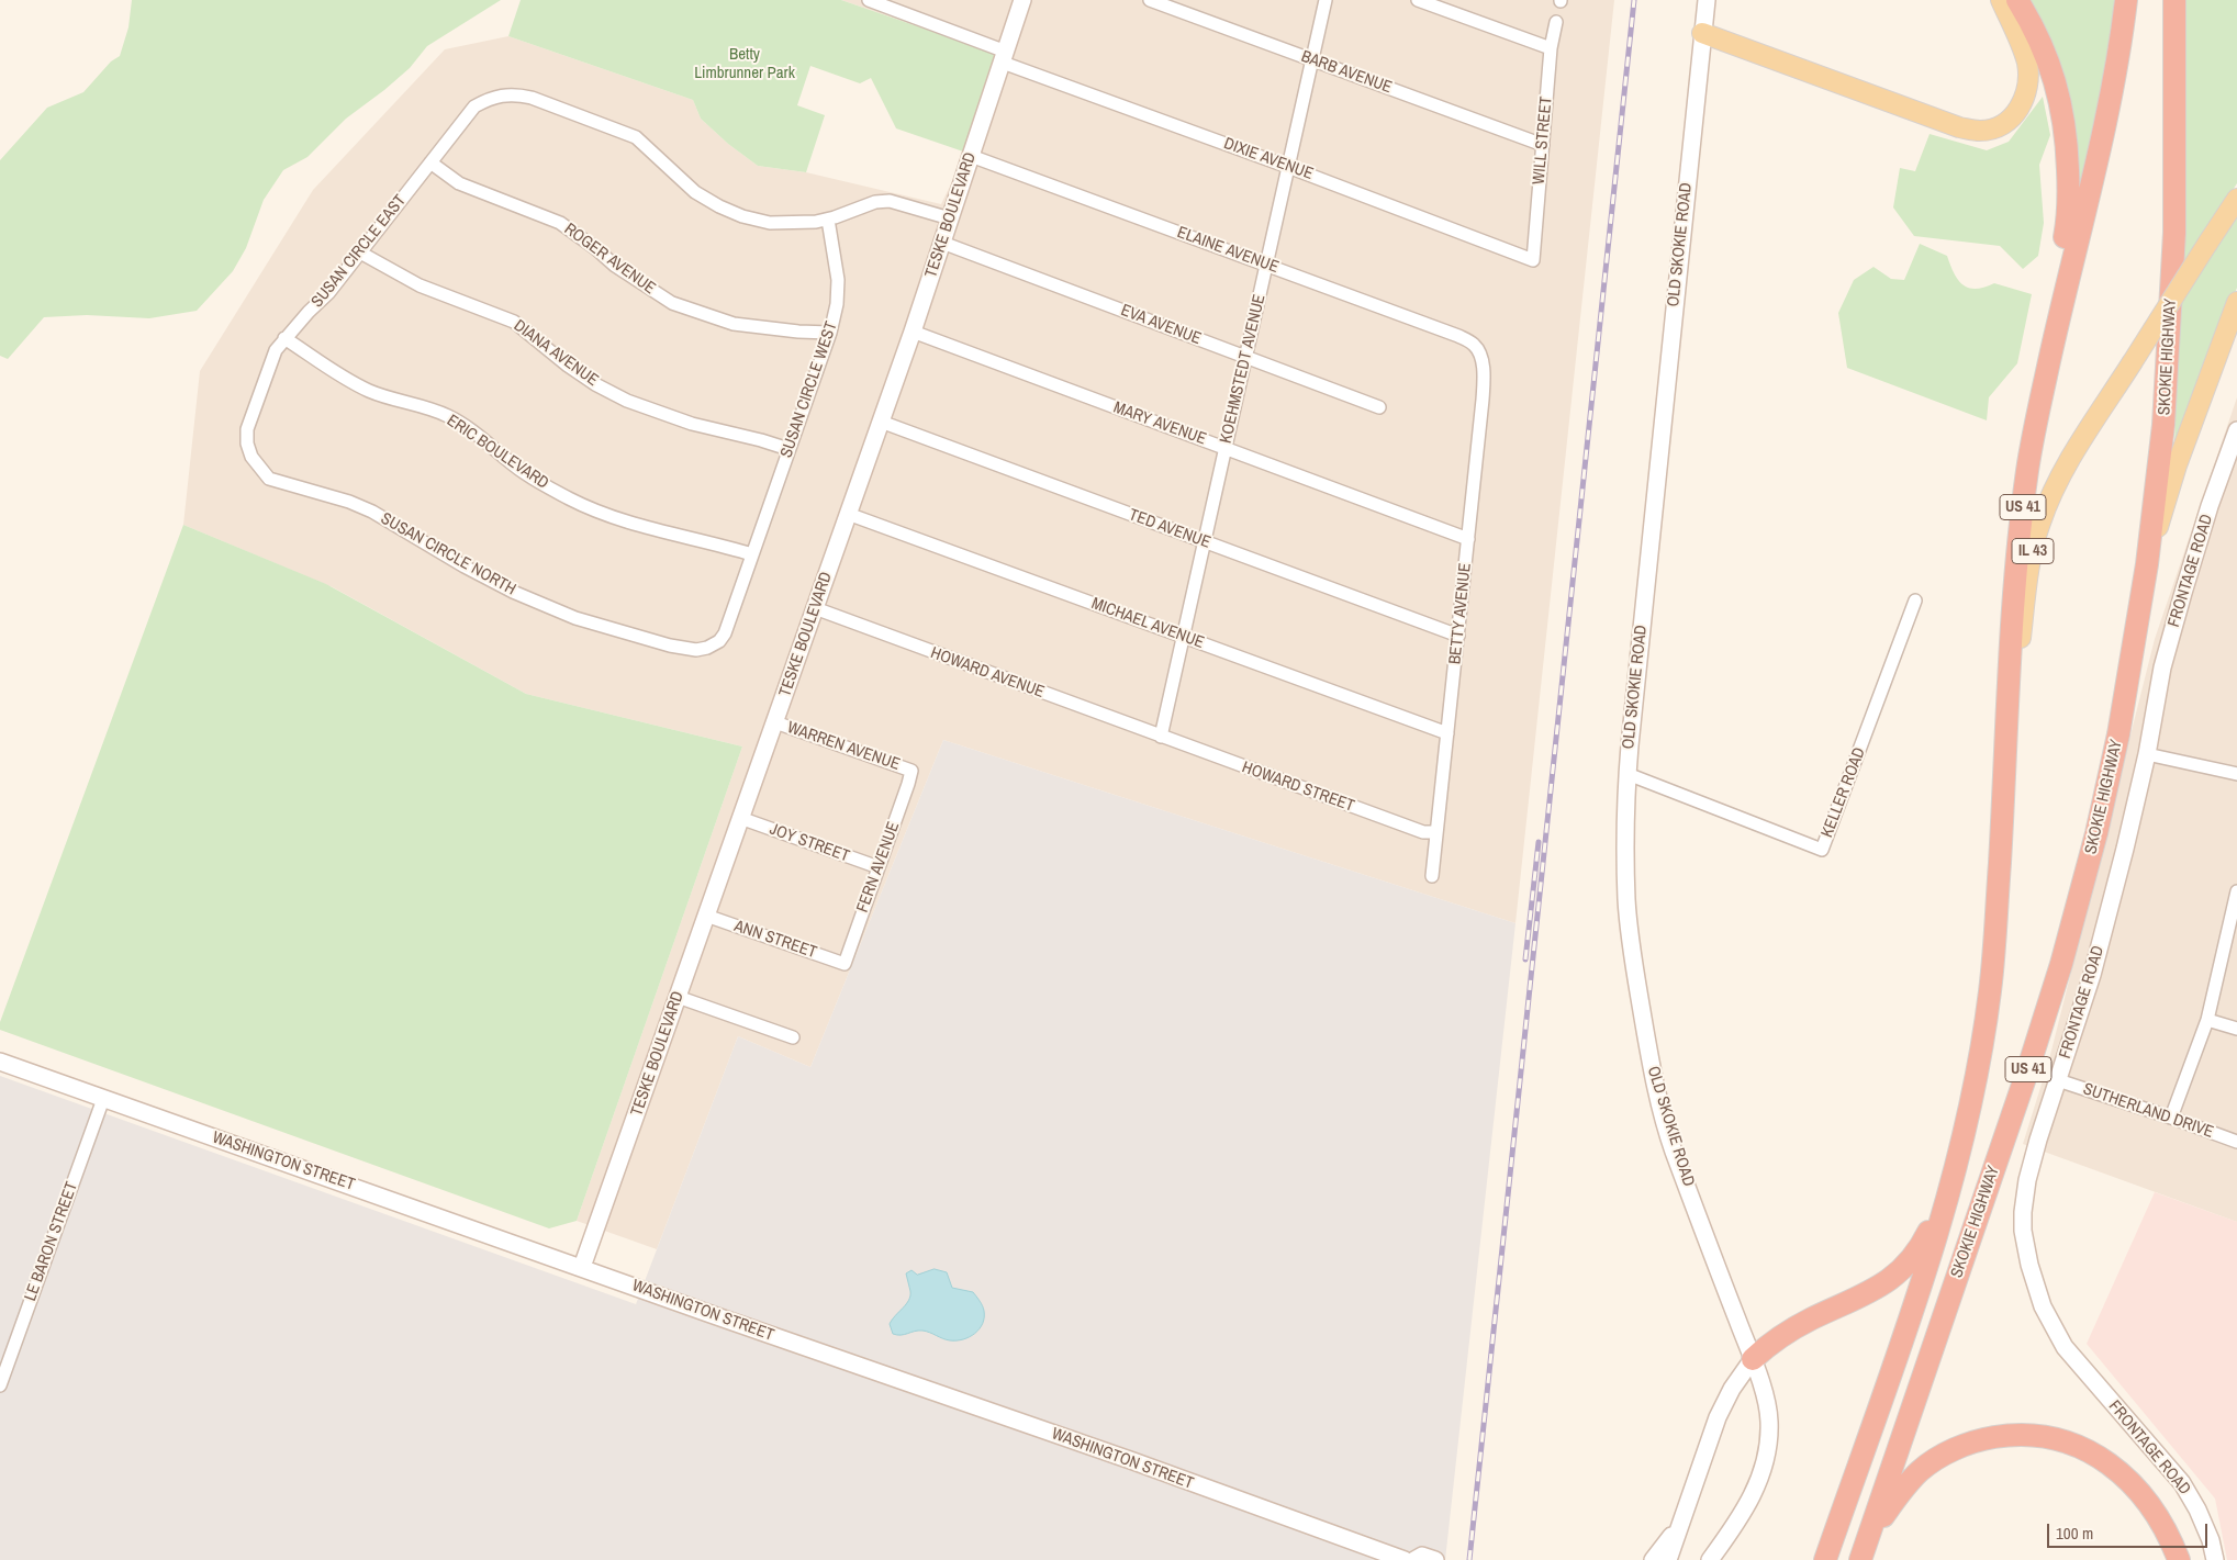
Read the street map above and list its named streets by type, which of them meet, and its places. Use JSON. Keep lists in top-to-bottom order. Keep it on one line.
{"streets":{"highway":["SKOKIE HIGHWAY","US 41"],"main road":["IL 43"],"street":["BARB AVENUE","WILL STREET","DIXIE AVENUE","TESKE BOULEVARD","OLD SKOKIE ROAD","ELAINE AVENUE","SUSAN CIRCLE EAST","ROGER AVENUE","EVA AVENUE","DIANA AVENUE","KOEHMSTEDT AVENUE","SUSAN CIRCLE WEST","MARY AVENUE","ERIC BOULEVARD","TED AVENUE","SUSAN CIRCLE NORTH","FRONTAGE ROAD","BETTY AVENUE","MICHAEL AVENUE","HOWARD AVENUE","WARREN AVENUE","HOWARD STREET","KELLER ROAD","JOY STREET","FERN AVENUE","ANN STREET","SUTHERLAND DRIVE","WASHINGTON STREET","LE BARON STREET"]},"crossings":[["BARB AVENUE","WILL STREET"],["BARB AVENUE","KOEHMSTEDT AVENUE"],["WILL STREET","DIXIE AVENUE"],["DIXIE AVENUE","TESKE BOULEVARD"],["DIXIE AVENUE","KOEHMSTEDT AVENUE"],["TESKE BOULEVARD","ELAINE AVENUE"],["TESKE BOULEVARD","SUSAN CIRCLE EAST"],["TESKE BOULEVARD","EVA AVENUE"],["TESKE BOULEVARD","MARY AVENUE"],["TESKE BOULEVARD","TED AVENUE"],["TESKE BOULEVARD","MICHAEL AVENUE"],["TESKE BOULEVARD","HOWARD AVENUE"],["TESKE BOULEVARD","WARREN AVENUE"],["TESKE BOULEVARD","JOY STREET"],["TESKE BOULEVARD","ANN STREET"],["TESKE BOULEVARD","WASHINGTON STREET"],["OLD SKOKIE ROAD","KELLER ROAD"],["ELAINE AVENUE","KOEHMSTEDT AVENUE"],["ELAINE AVENUE","BETTY AVENUE"],["SUSAN CIRCLE EAST","ROGER AVENUE"],["SUSAN CIRCLE EAST","DIANA AVENUE"],["SUSAN CIRCLE EAST","SUSAN CIRCLE WEST"],["SUSAN CIRCLE EAST","ERIC BOULEVARD"],["SUSAN CIRCLE EAST","SUSAN CIRCLE NORTH"],["ROGER AVENUE","SUSAN CIRCLE WEST"],["EVA AVENUE","KOEHMSTEDT AVENUE"],["DIANA AVENUE","SUSAN CIRCLE WEST"],["SKOKIE HIGHWAY","IL 43"],["KOEHMSTEDT AVENUE","MARY AVENUE"],["KOEHMSTEDT AVENUE","TED AVENUE"],["KOEHMSTEDT AVENUE","MICHAEL AVENUE"],["KOEHMSTEDT AVENUE","HOWARD AVENUE"],["KOEHMSTEDT AVENUE","HOWARD STREET"],["SUSAN CIRCLE WEST","ERIC BOULEVARD"],["SUSAN CIRCLE WEST","SUSAN CIRCLE NORTH"],["MARY AVENUE","BETTY AVENUE"],["ERIC BOULEVARD","SUSAN CIRCLE NORTH"],["TED AVENUE","BETTY AVENUE"],["FRONTAGE ROAD","SUTHERLAND DRIVE"],["BETTY AVENUE","MICHAEL AVENUE"],["BETTY AVENUE","HOWARD STREET"],["HOWARD AVENUE","HOWARD STREET"],["WARREN AVENUE","FERN AVENUE"],["JOY STREET","FERN AVENUE"],["FERN AVENUE","ANN STREET"],["WASHINGTON STREET","LE BARON STREET"]],"parks":["Betty Limbrunner Park"],"scale_bar":"100 m"}
